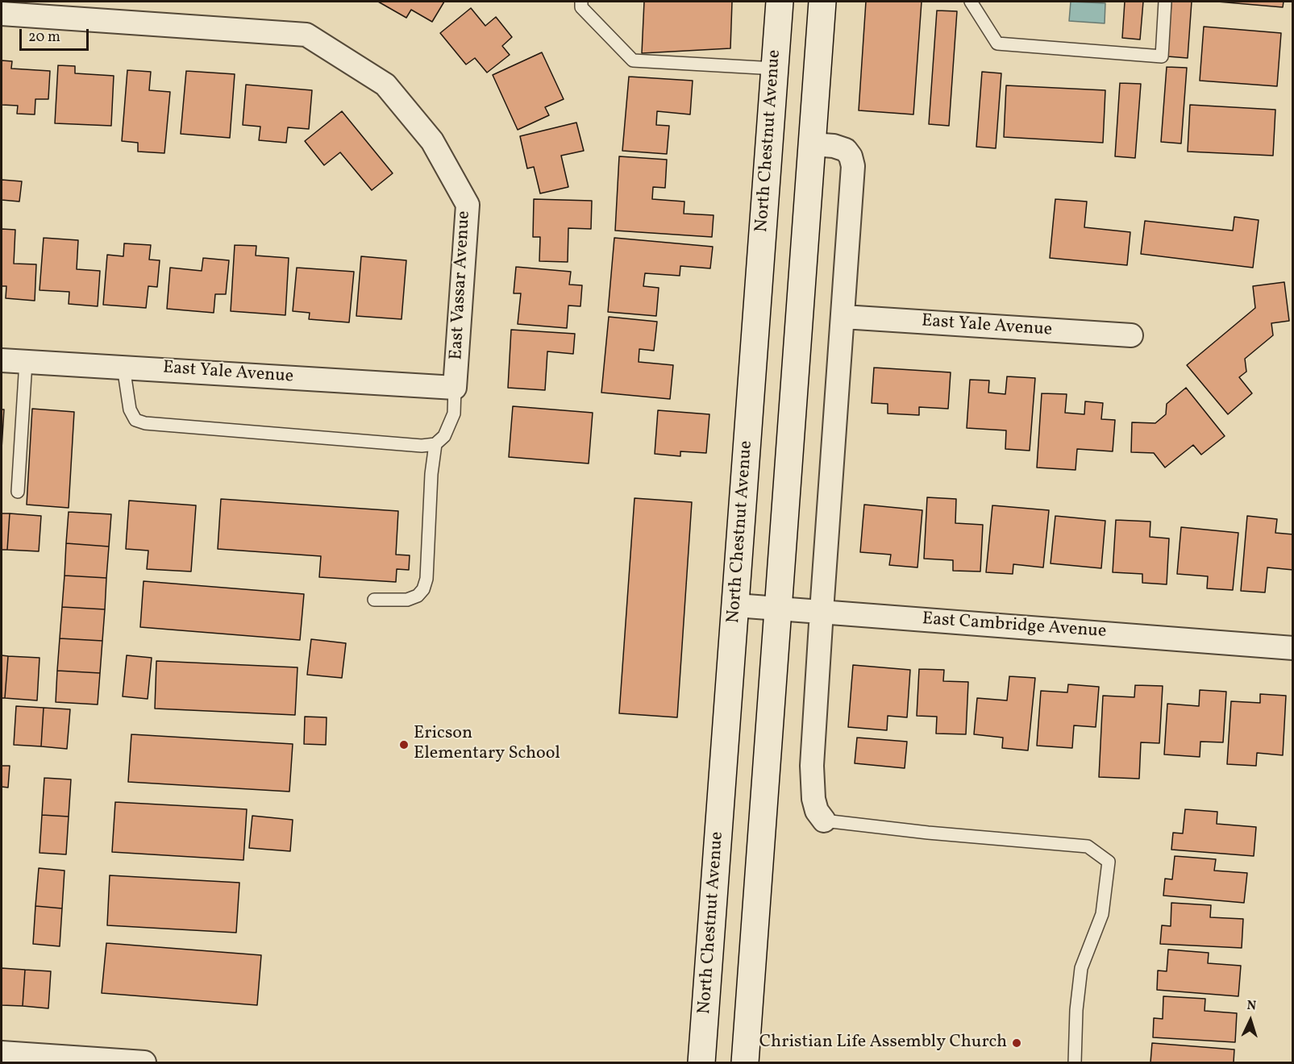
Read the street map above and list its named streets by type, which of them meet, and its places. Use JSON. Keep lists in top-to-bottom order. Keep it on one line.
{"streets":{"main road":["North Chestnut Avenue"],"street":["East Vassar Avenue","East Yale Avenue","East Cambridge Avenue"]},"crossings":[["North Chestnut Avenue","East Cambridge Avenue"],["East Vassar Avenue","East Yale Avenue"]],"places":["Ericson Elementary School","Christian Life Assembly Church"],"scale_bar":"20 m","north":"top"}
